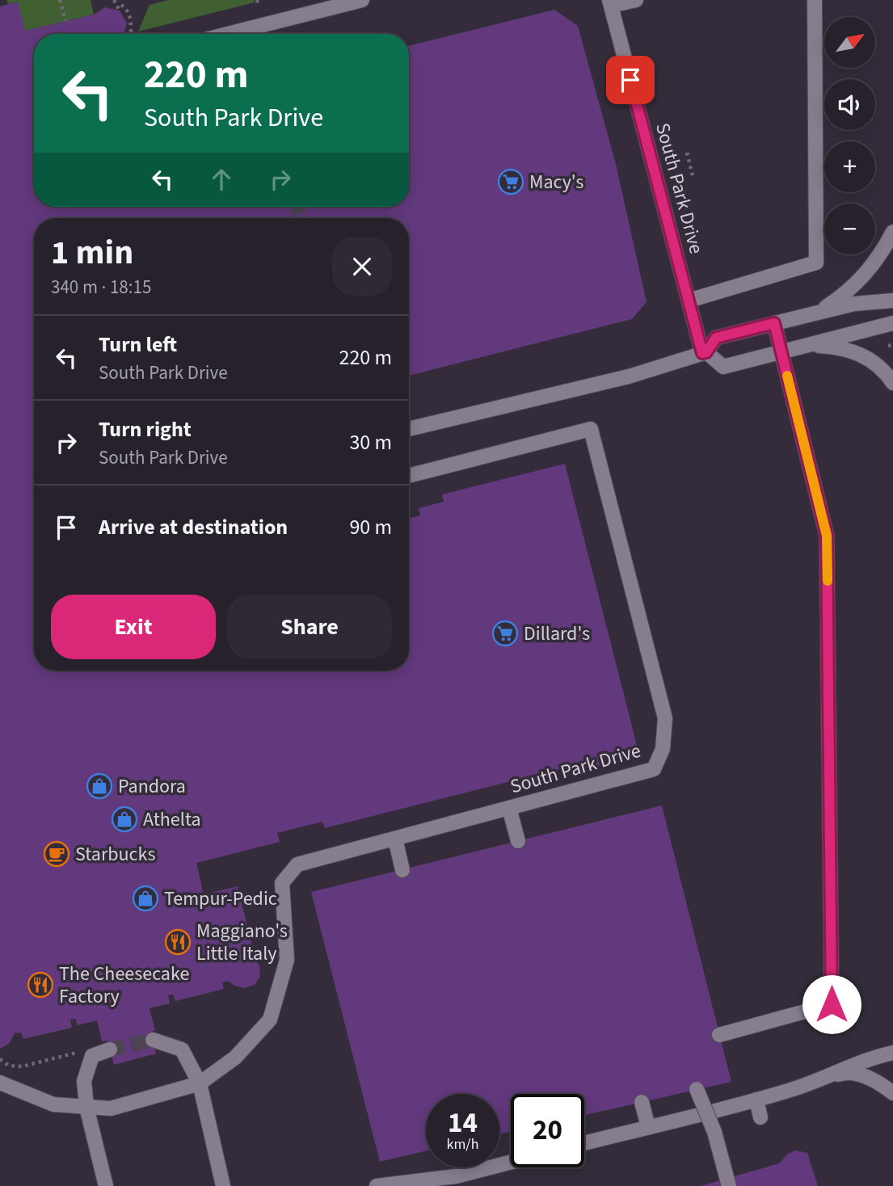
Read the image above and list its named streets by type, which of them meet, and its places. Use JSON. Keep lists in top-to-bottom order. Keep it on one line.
{"streets":{"street":["South Park Drive"]},"places":{"supermarket":["Macy's","Dillard's"],"shop":["Pandora","Athelta","Tempur-Pedic"],"cafe":["Starbucks"],"restaurant":["Maggiano's Little Italy","The Cheesecake Factory"]},"north":"top right","page":{"map_buttons":["+","−"],"turn":["220 m","South Park Drive"],"heading":["1 min","340 m · 18:15"],"list":[{"name":"Turn left","note":"South Park Drive","value":"220 m"},{"name":"Turn right","note":"South Park Drive","value":"30 m"},{"name":"Arrive at destination","value":"90 m"}],"buttons":["Exit","Share"],"speed":"14 km/h","limit":"20"}}
